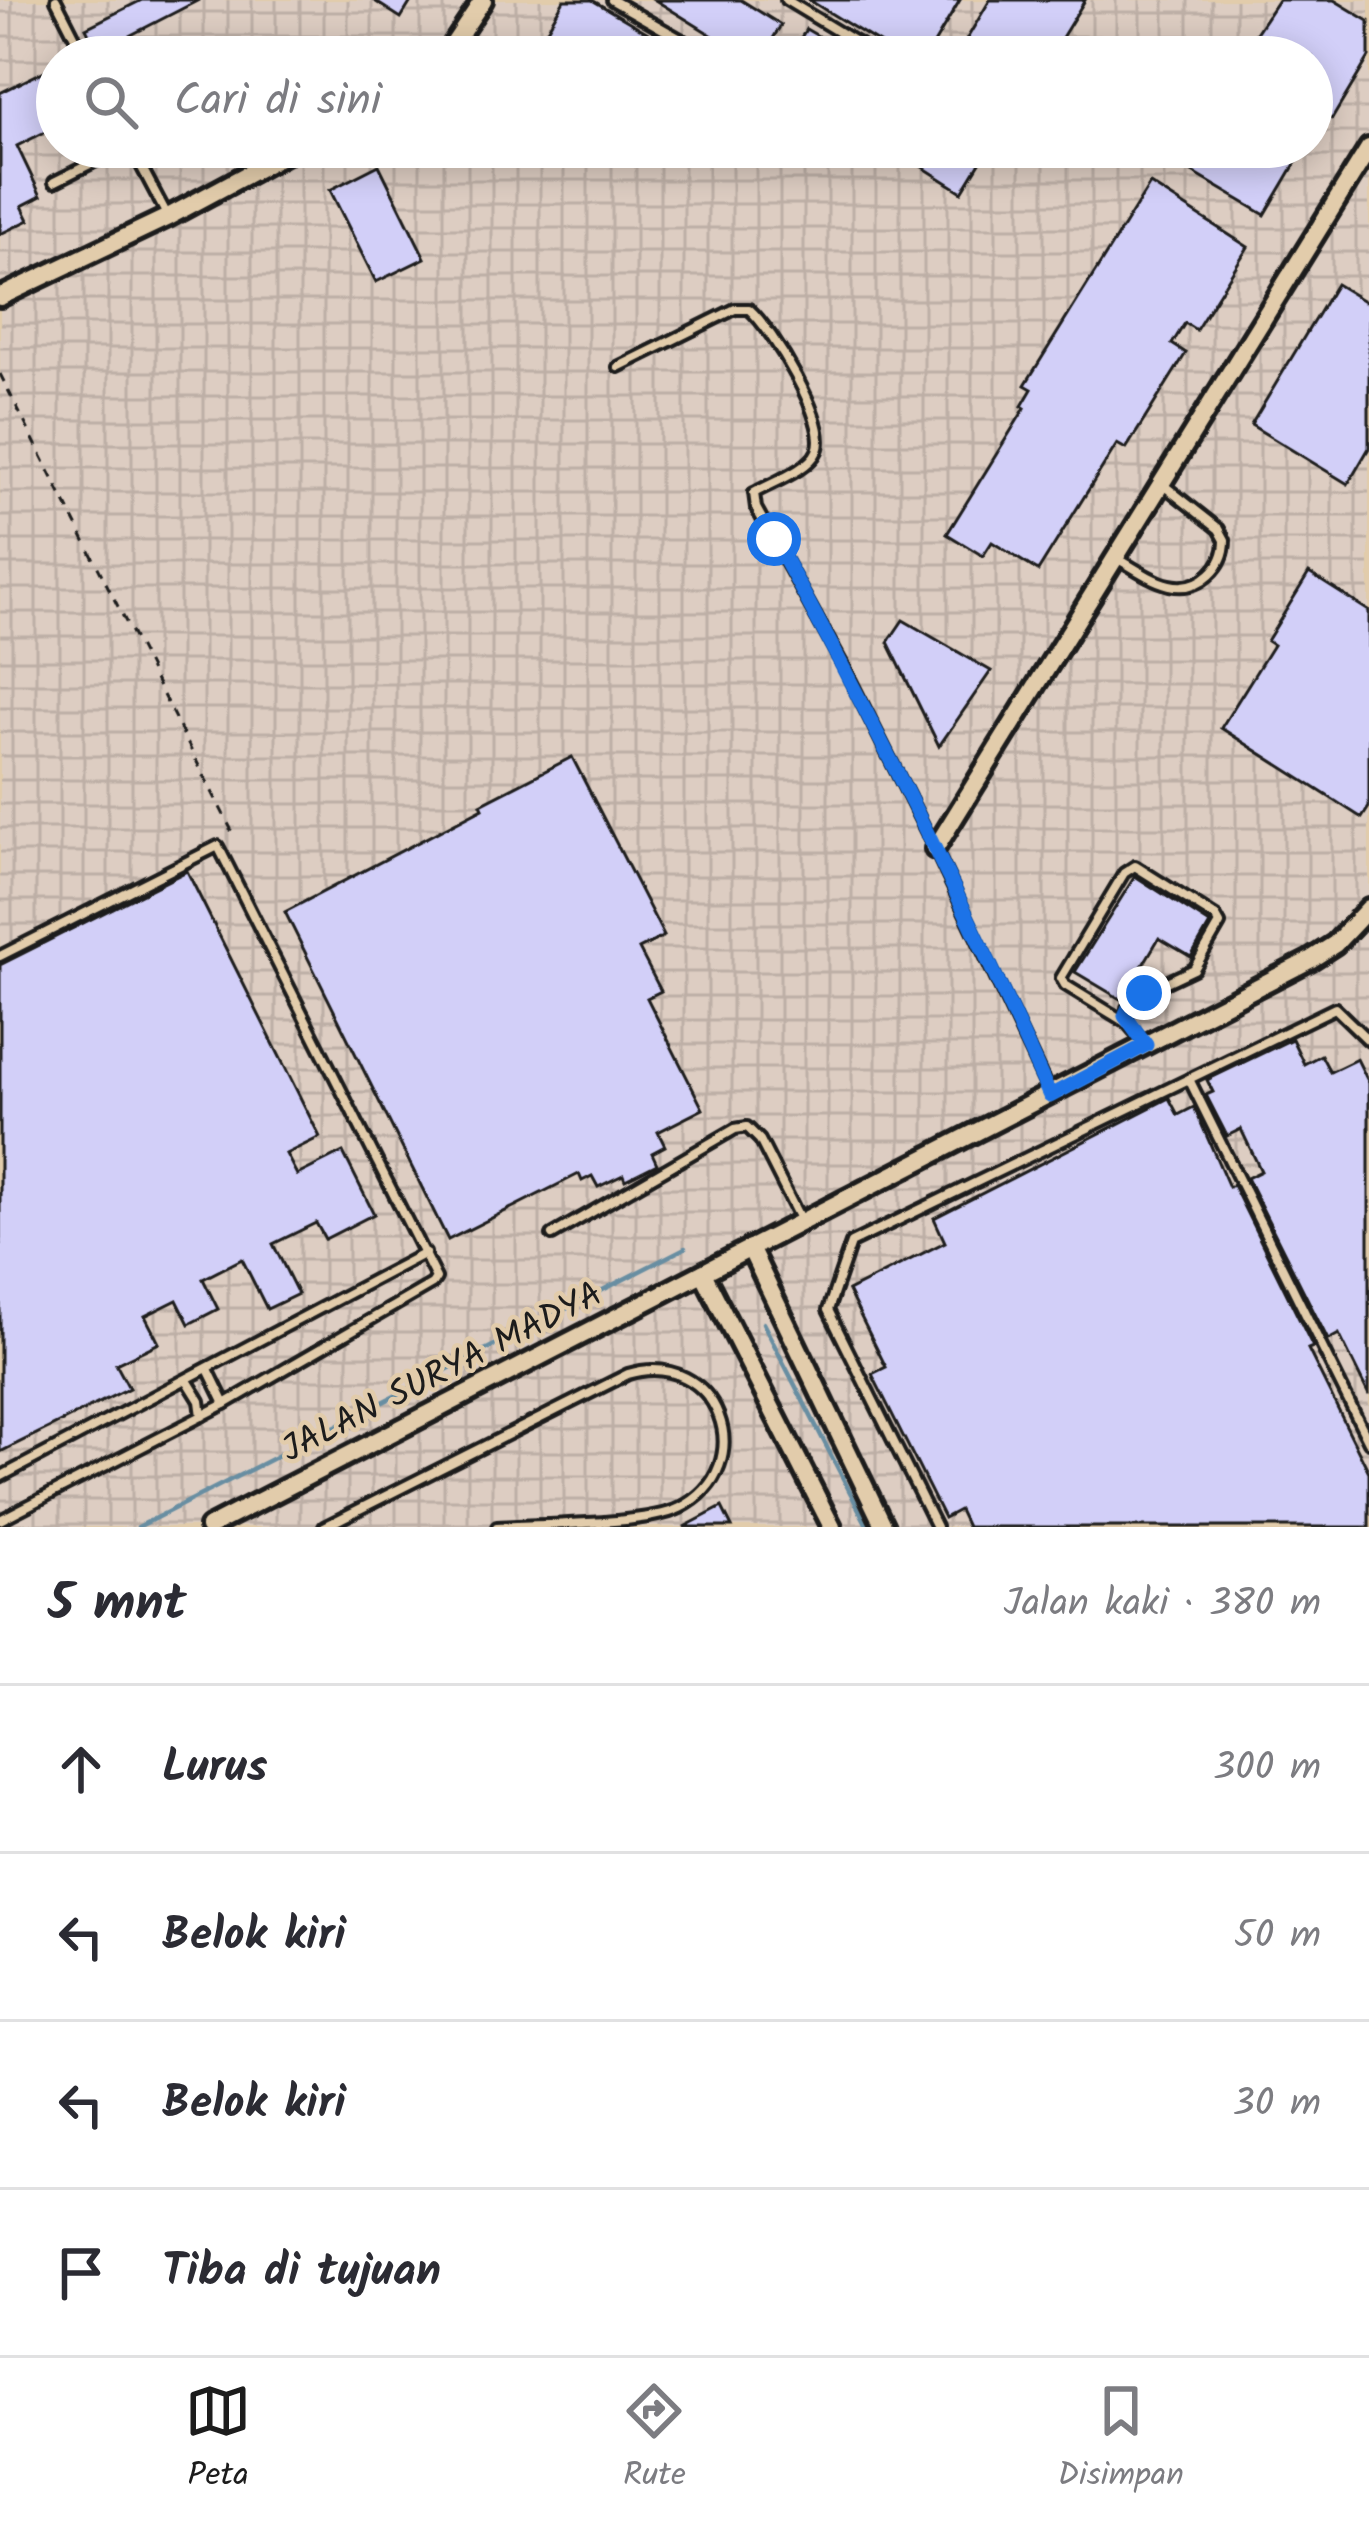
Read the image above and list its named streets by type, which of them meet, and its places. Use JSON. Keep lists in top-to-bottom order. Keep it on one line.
{"streets":{"street":["JALAN SURYA MADYA"]},"page":{"search":"Cari di sini","heading":["5 mnt","Jalan kaki · 380 m"],"list":[["Lurus","300 m"],["Belok kiri","50 m"],["Belok kiri","30 m"],"Tiba di tujuan"],"nav":["Peta","Rute","Disimpan"]}}
